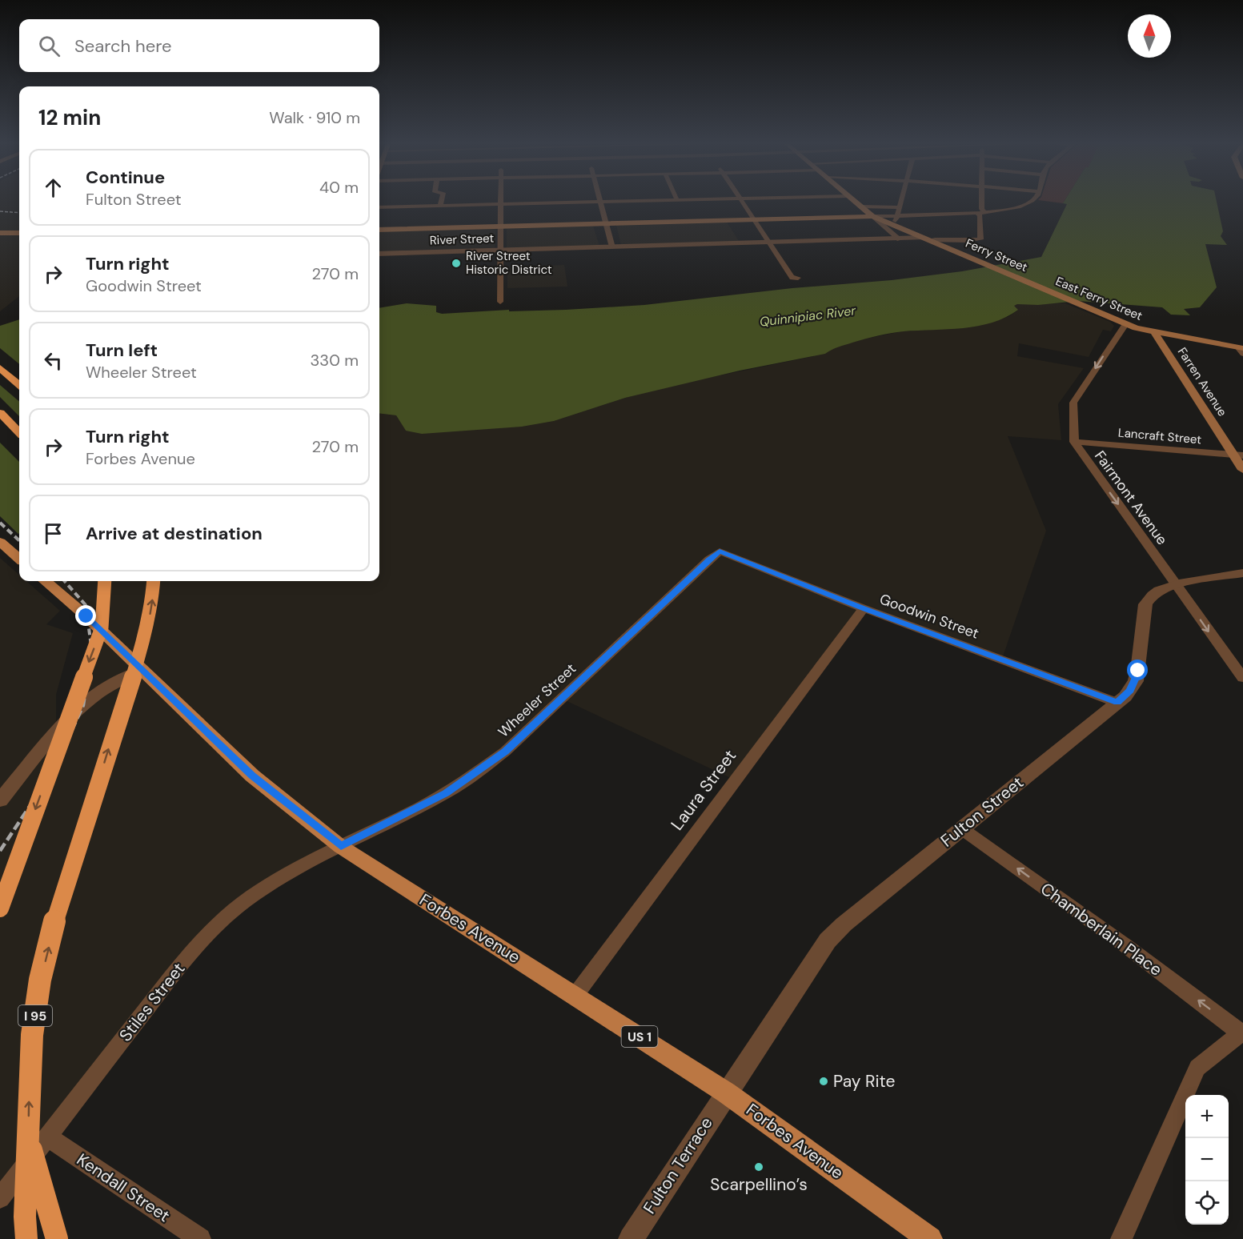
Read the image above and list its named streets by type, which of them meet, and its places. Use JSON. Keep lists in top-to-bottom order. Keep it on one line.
{"streets":{"highway":["I 95"],"main road":["Ferry Street","East Ferry Street","Farren Avenue","Forbes Avenue","US 1"],"street":["River Street","Lancraft Street","Fairmont Avenue","Goodwin Street","Wheeler Street","Laura Street","Fulton Street","Chamberlain Place","Stiles Street","Fulton Terrace","Kendall Street"]},"crossings":[["River Street","Ferry Street"],["Ferry Street","East Ferry Street"],["East Ferry Street","Farren Avenue"],["Farren Avenue","Lancraft Street"],["Lancraft Street","Fairmont Avenue"],["Fairmont Avenue","Fulton Street"],["Goodwin Street","Wheeler Street"],["Goodwin Street","Laura Street"],["Goodwin Street","Fulton Street"],["Wheeler Street","Forbes Avenue"],["Wheeler Street","Stiles Street"],["Laura Street","Forbes Avenue"],["Fulton Street","Forbes Avenue"],["Fulton Street","Chamberlain Place"],["Fulton Street","Fulton Terrace"],["Forbes Avenue","Stiles Street"],["Forbes Avenue","Fulton Terrace"],["Stiles Street","I 95"],["Stiles Street","Kendall Street"],["I 95","Kendall Street"]],"one_way":["Fairmont Avenue","Chamberlain Place"],"water":["Quinnipiac River"],"places":["River Street Historic District","Pay Rite","Scarpellino’s"],"north":"top","page":{"search":"Search here","heading":["12 min","Walk · 910 m"],"list":[["Continue","Fulton Street","40 m"],["Turn right","Goodwin Street","270 m"],["Turn left","Wheeler Street","330 m"],["Turn right","Forbes Avenue","270 m"],"Arrive at destination"],"map_buttons":["+","−"]}}
